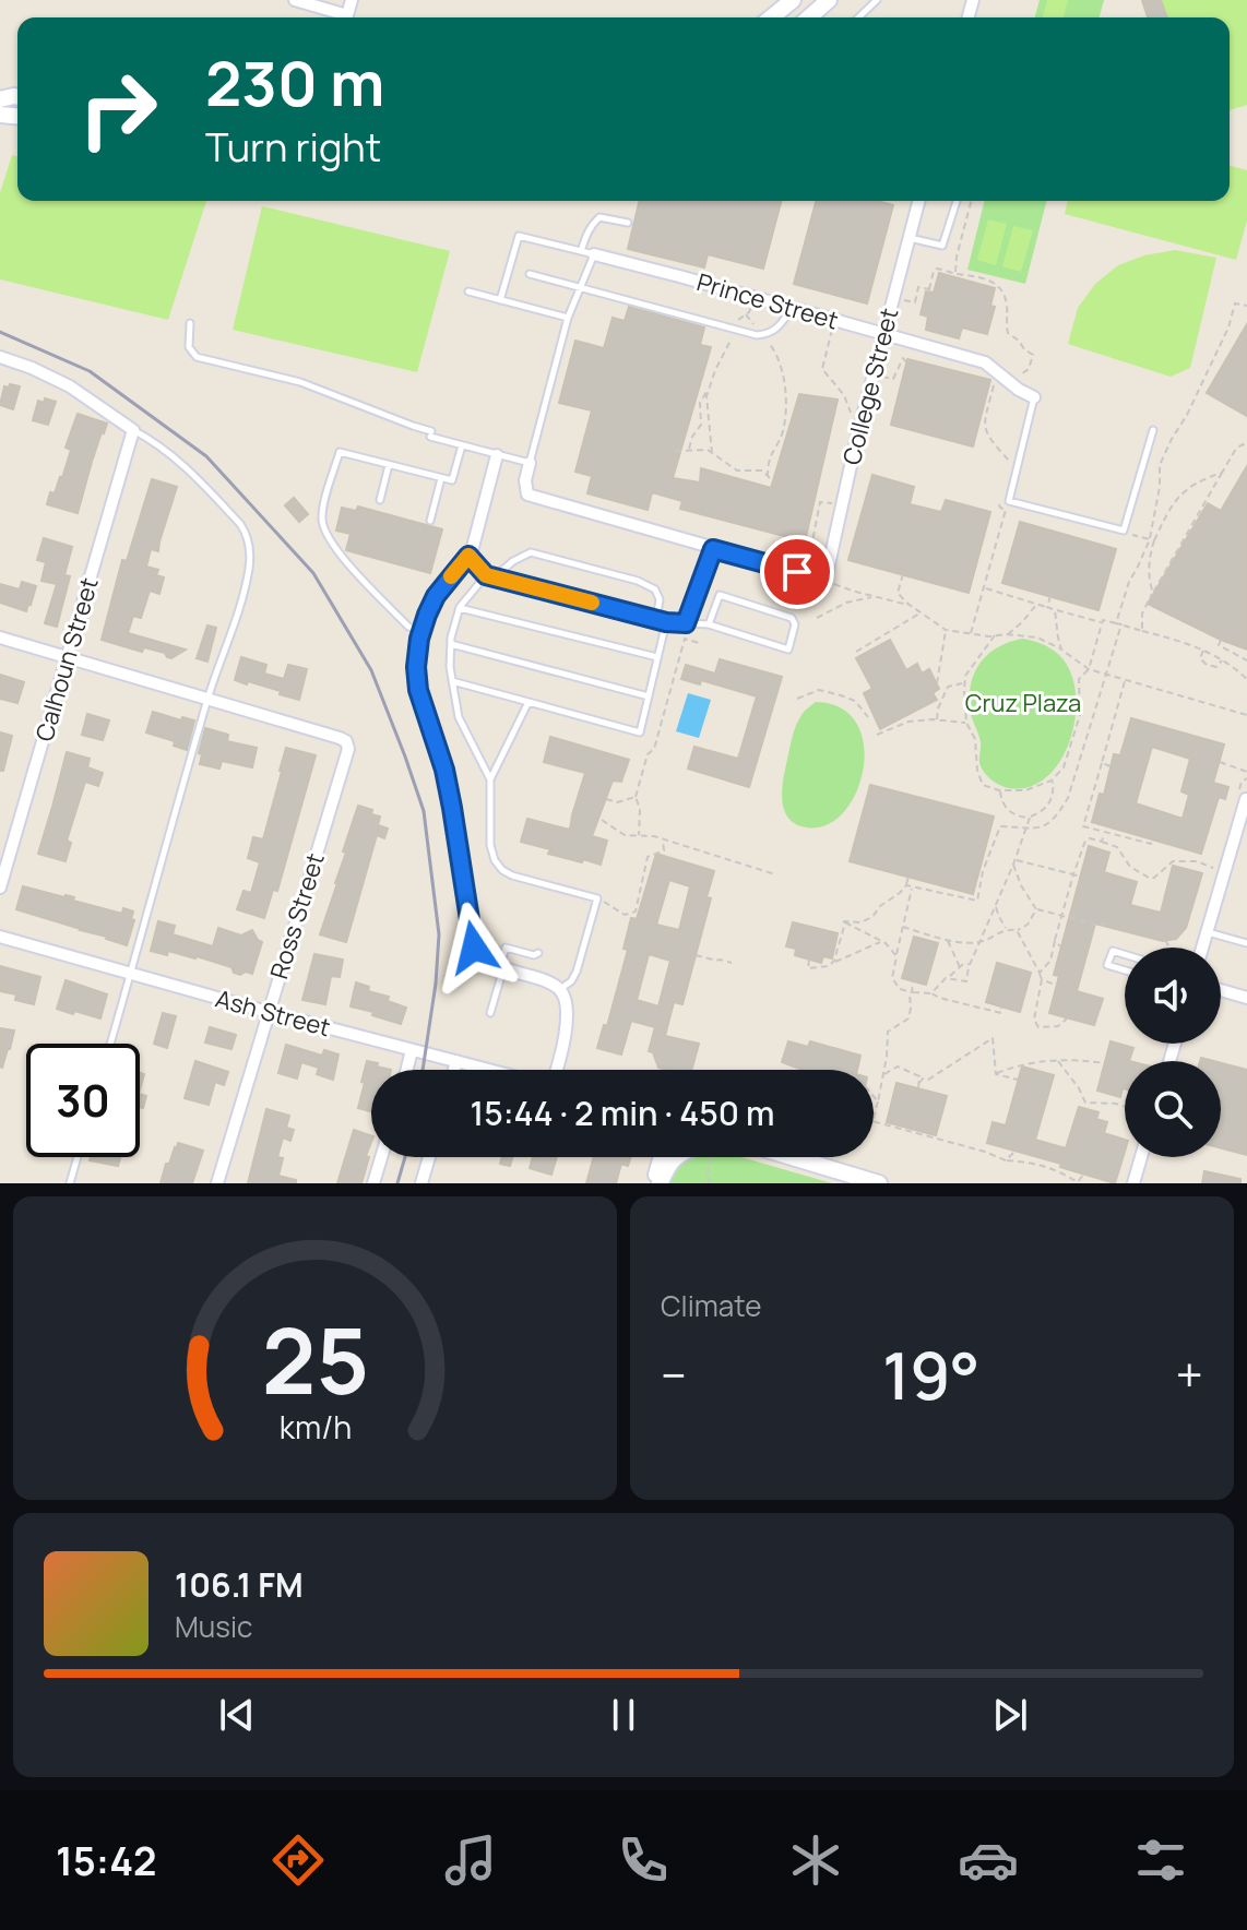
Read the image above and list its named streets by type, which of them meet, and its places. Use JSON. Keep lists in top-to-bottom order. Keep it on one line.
{"streets":{"street":["Prince Street","College Street","Calhoun Street","Ross Street","Ash Street"]},"crossings":[["Prince Street","College Street"],["Ross Street","Ash Street"]],"parks":["Cruz Plaza"],"page":{"turn":["230 m","Turn right"],"limit":"30","trip":"15:44 · 2 min · 450 m","tile":"Climate","heat":["−","19°","+"],"song":["106.1 FM","Music"],"tabs":"15:42","gauge":["25","km/h"]}}
